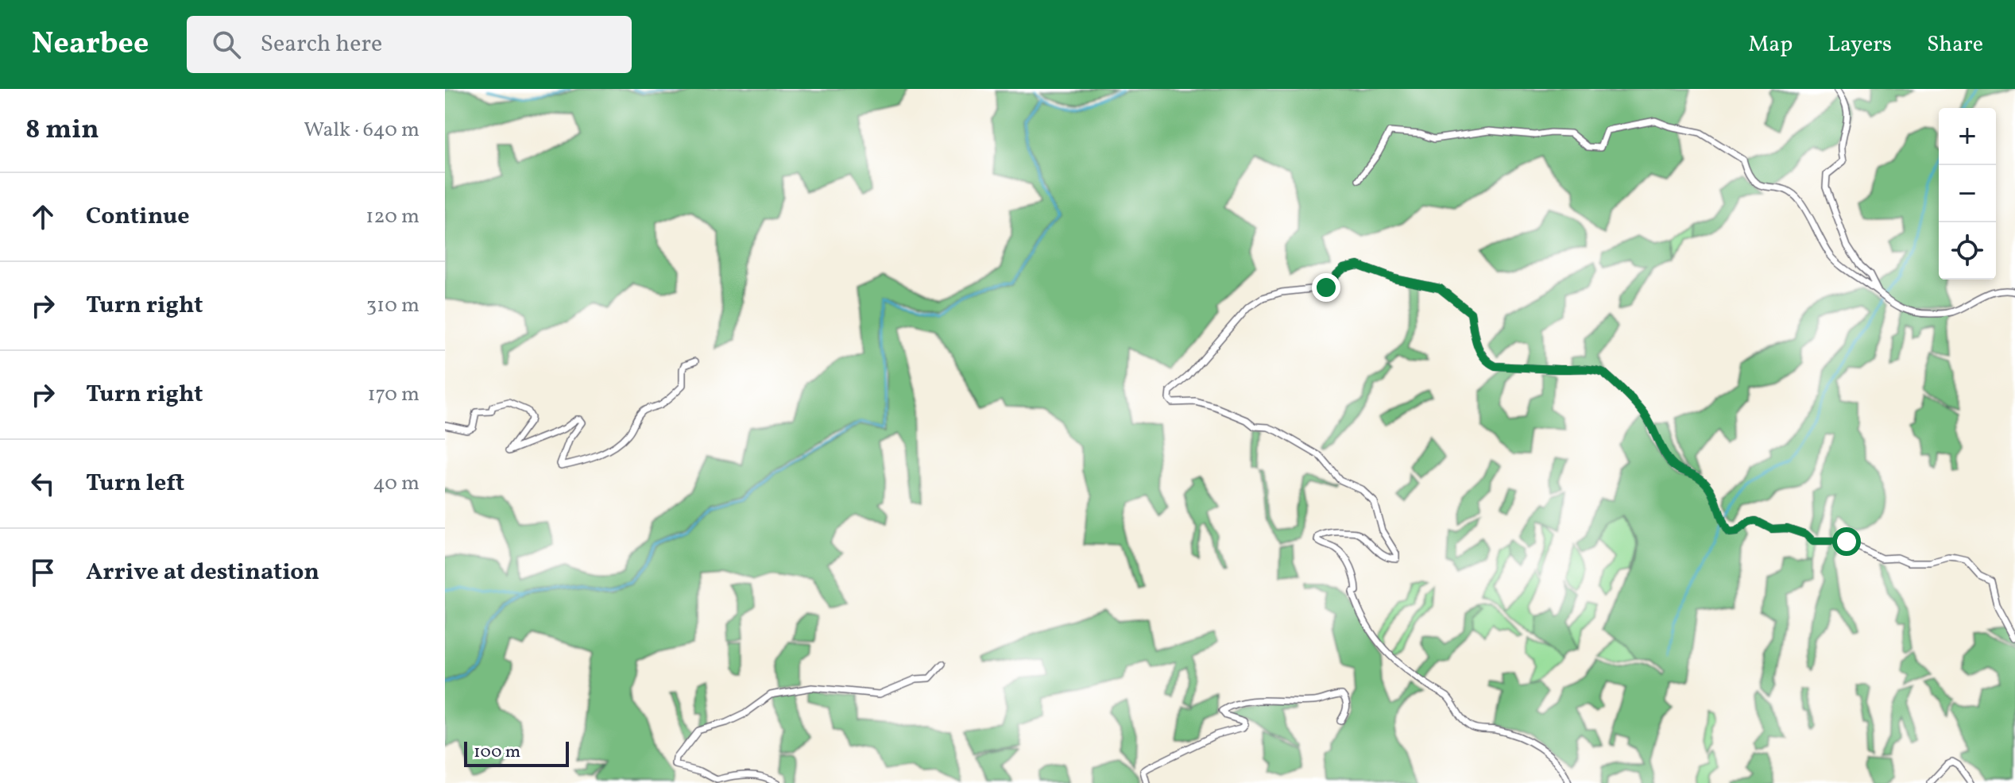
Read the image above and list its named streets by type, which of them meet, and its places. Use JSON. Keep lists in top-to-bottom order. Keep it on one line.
{"scale_bar":"100 m","page":{"header":"Nearbee","search":"Search here","nav":["Map","Layers","Share"],"heading":["8 min","Walk · 640 m"],"map_buttons":["+","−"],"list":[["Continue","120 m"],["Turn right","310 m"],["Turn right","170 m"],["Turn left","40 m"],"Arrive at destination"],"scale":"100 m"}}
